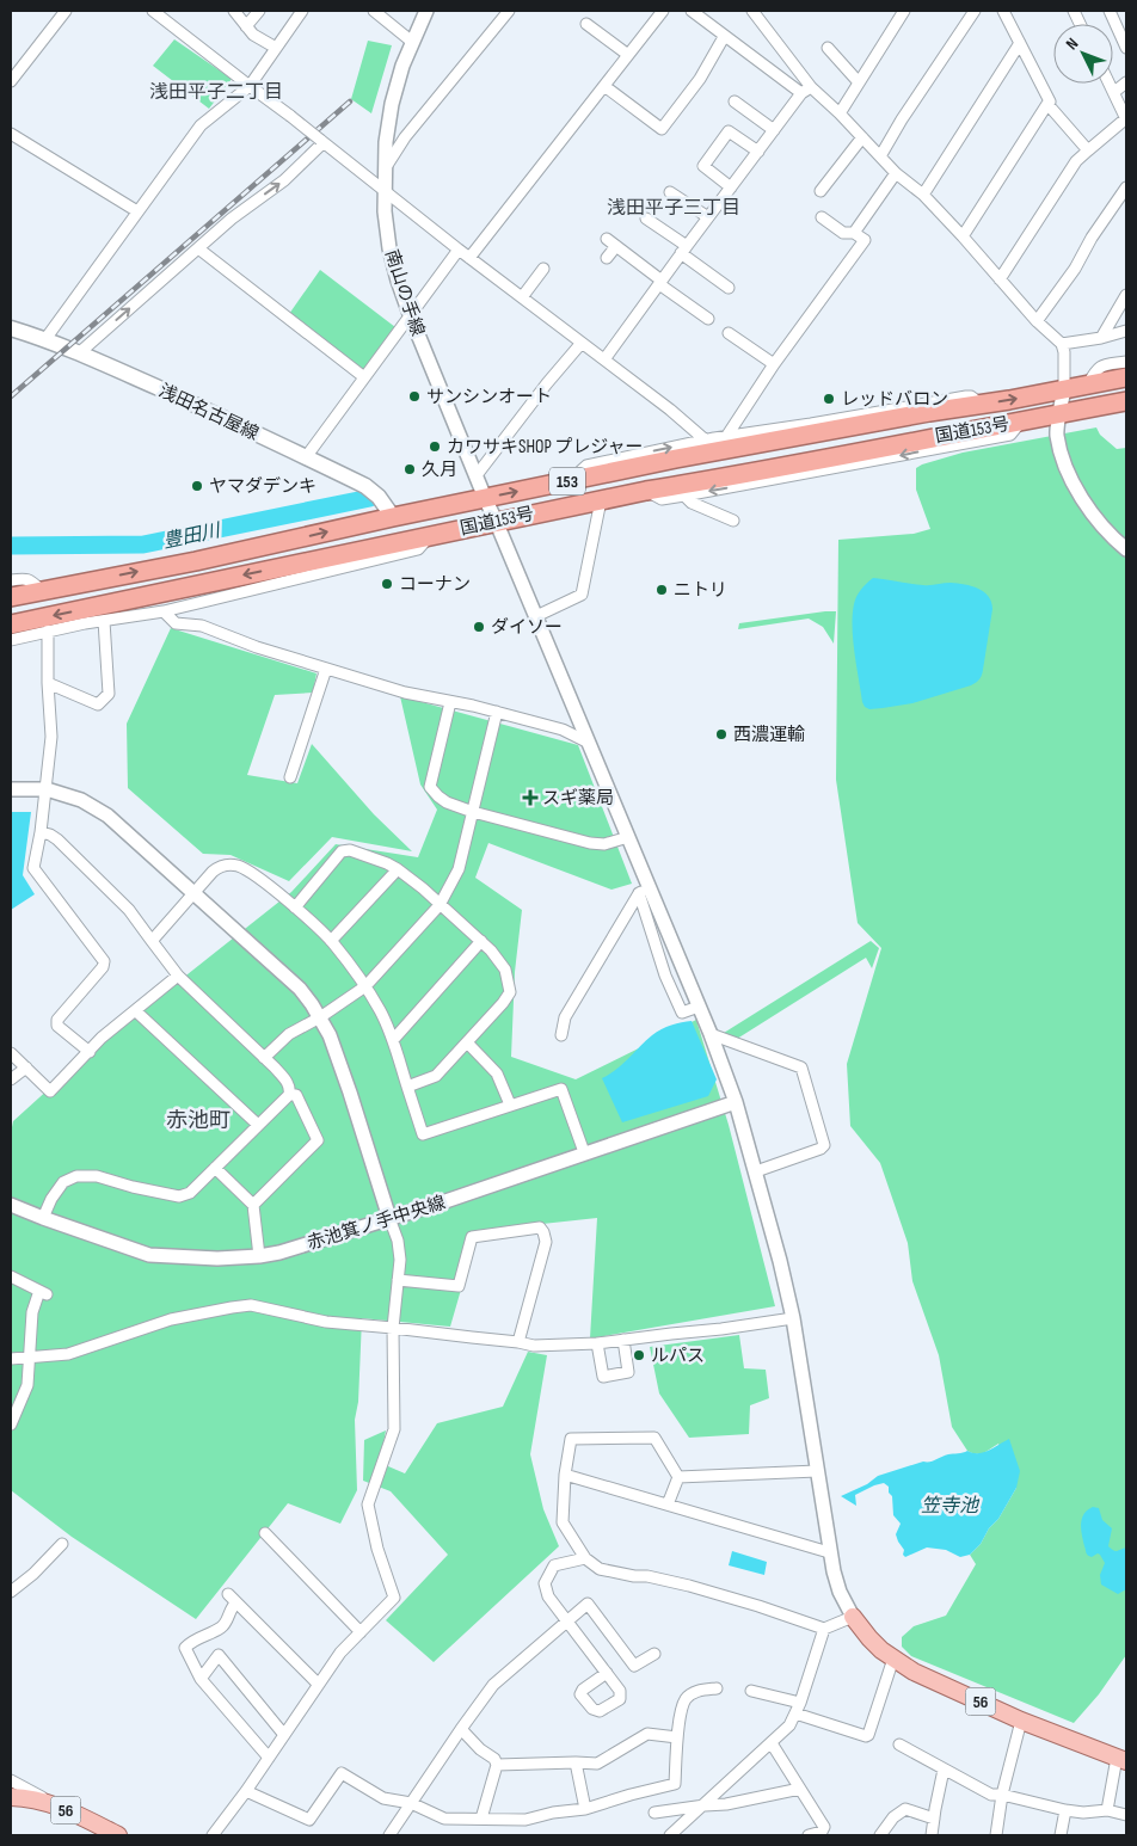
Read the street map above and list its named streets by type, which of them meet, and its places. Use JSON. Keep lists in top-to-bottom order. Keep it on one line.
{"streets":{"highway":["国道153号","153"],"main road":["浅田名古屋線","56"],"street":["南山の手線","赤池箕ノ手中央線"]},"crossings":[["南山の手線","国道153号"],["南山の手線","赤池箕ノ手中央線"],["南山の手線","56"],["浅田名古屋線","国道153号"],["国道153号","153"]],"districts":["浅田平子二丁目","浅田平子三丁目","赤池町"],"water":["豊田川","笠寺池"],"places":{"other":["サンシンオート","レッドバロン","カワサキSHOP プレジャー","久月","ヤマダデンキ","コーナン","ニトリ","ダイソー","西濃運輸","ルパス"],"health":["スギ薬局"]},"north":"top left"}
